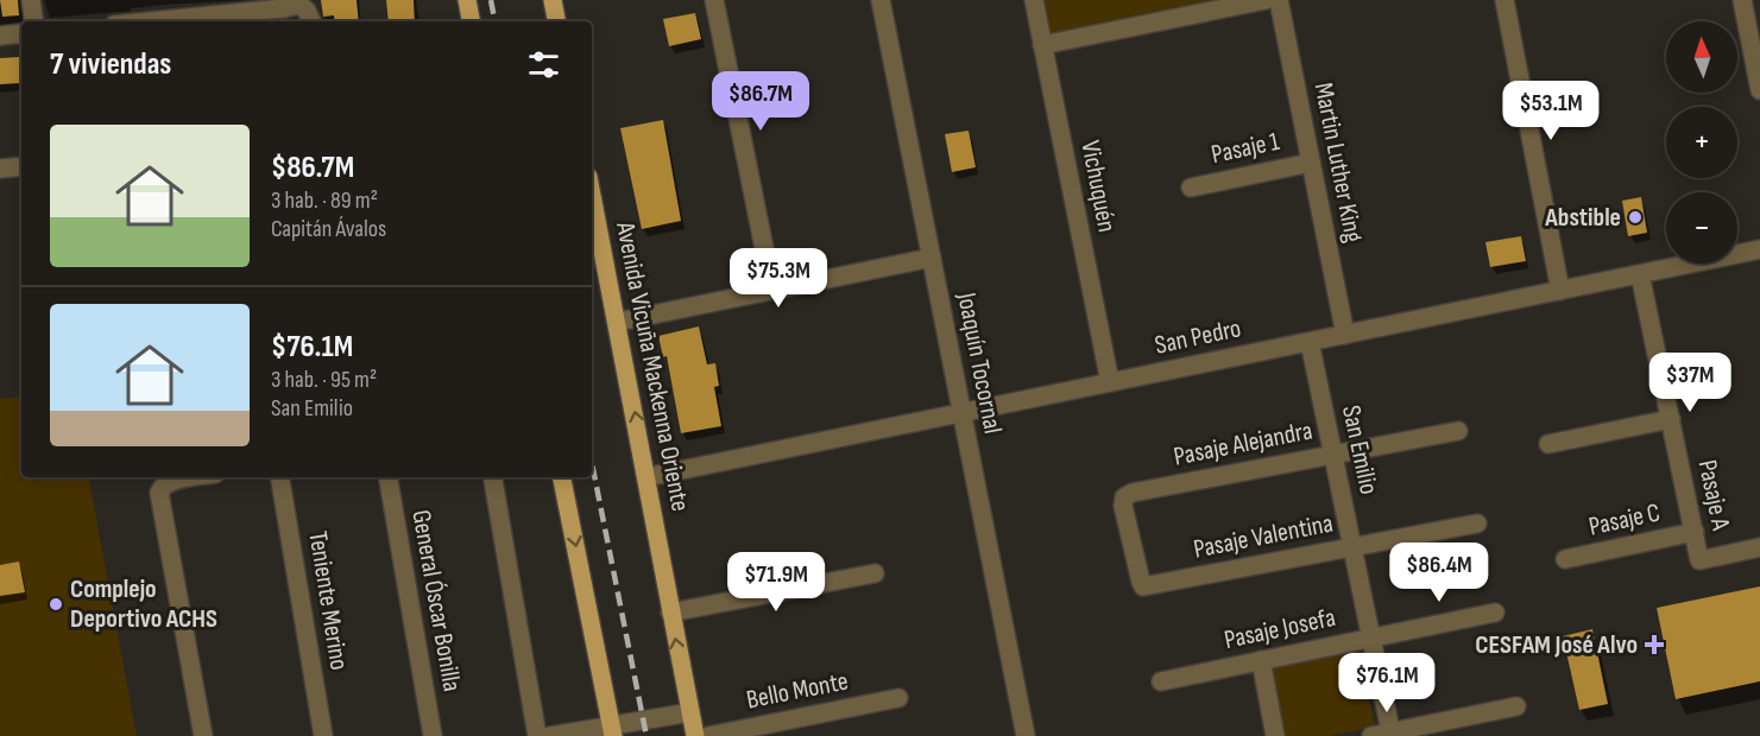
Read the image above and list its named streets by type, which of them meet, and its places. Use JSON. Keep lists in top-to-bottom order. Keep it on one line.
{"streets":{"main road":["Avenida Vicuña Mackenna Oriente"],"street":["Pasaje 1","Martin Luther King","Vichuquén","San Pedro","Joaquín Tocornal","Pasaje Alejandra","San Emilio","Pasaje A","Pasaje C","Pasaje Valentina","Teniente Merino","General Óscar Bonilla","Pasaje Josefa","Bello Monte"]},"crossings":[["Pasaje 1","Martin Luther King"],["Martin Luther King","San Pedro"],["Vichuquén","San Pedro"],["San Pedro","Joaquín Tocornal"],["San Pedro","Avenida Vicuña Mackenna Oriente"],["San Pedro","San Emilio"],["San Pedro","Pasaje A"],["Pasaje Alejandra","San Emilio"],["Pasaje Alejandra","Pasaje Valentina"],["San Emilio","Pasaje Valentina"],["San Emilio","Pasaje Josefa"],["Pasaje A","Pasaje C"]],"places":{"other":["Abstible","Complejo Deportivo ACHS"],"health":["CESFAM José Alvo"]},"north":"top","page":{"map_buttons":["+","−"],"heading":"7 viviendas","price":["$86.7M","$53.1M","$75.3M","$37M","$86.4M","$71.9M","$76.1M"],"list":[{"name":"$86.7M","note":"3 hab. · 89 m² · Capitán Ávalos"},{"name":"$76.1M","note":"3 hab. · 95 m² · San Emilio"}]}}
